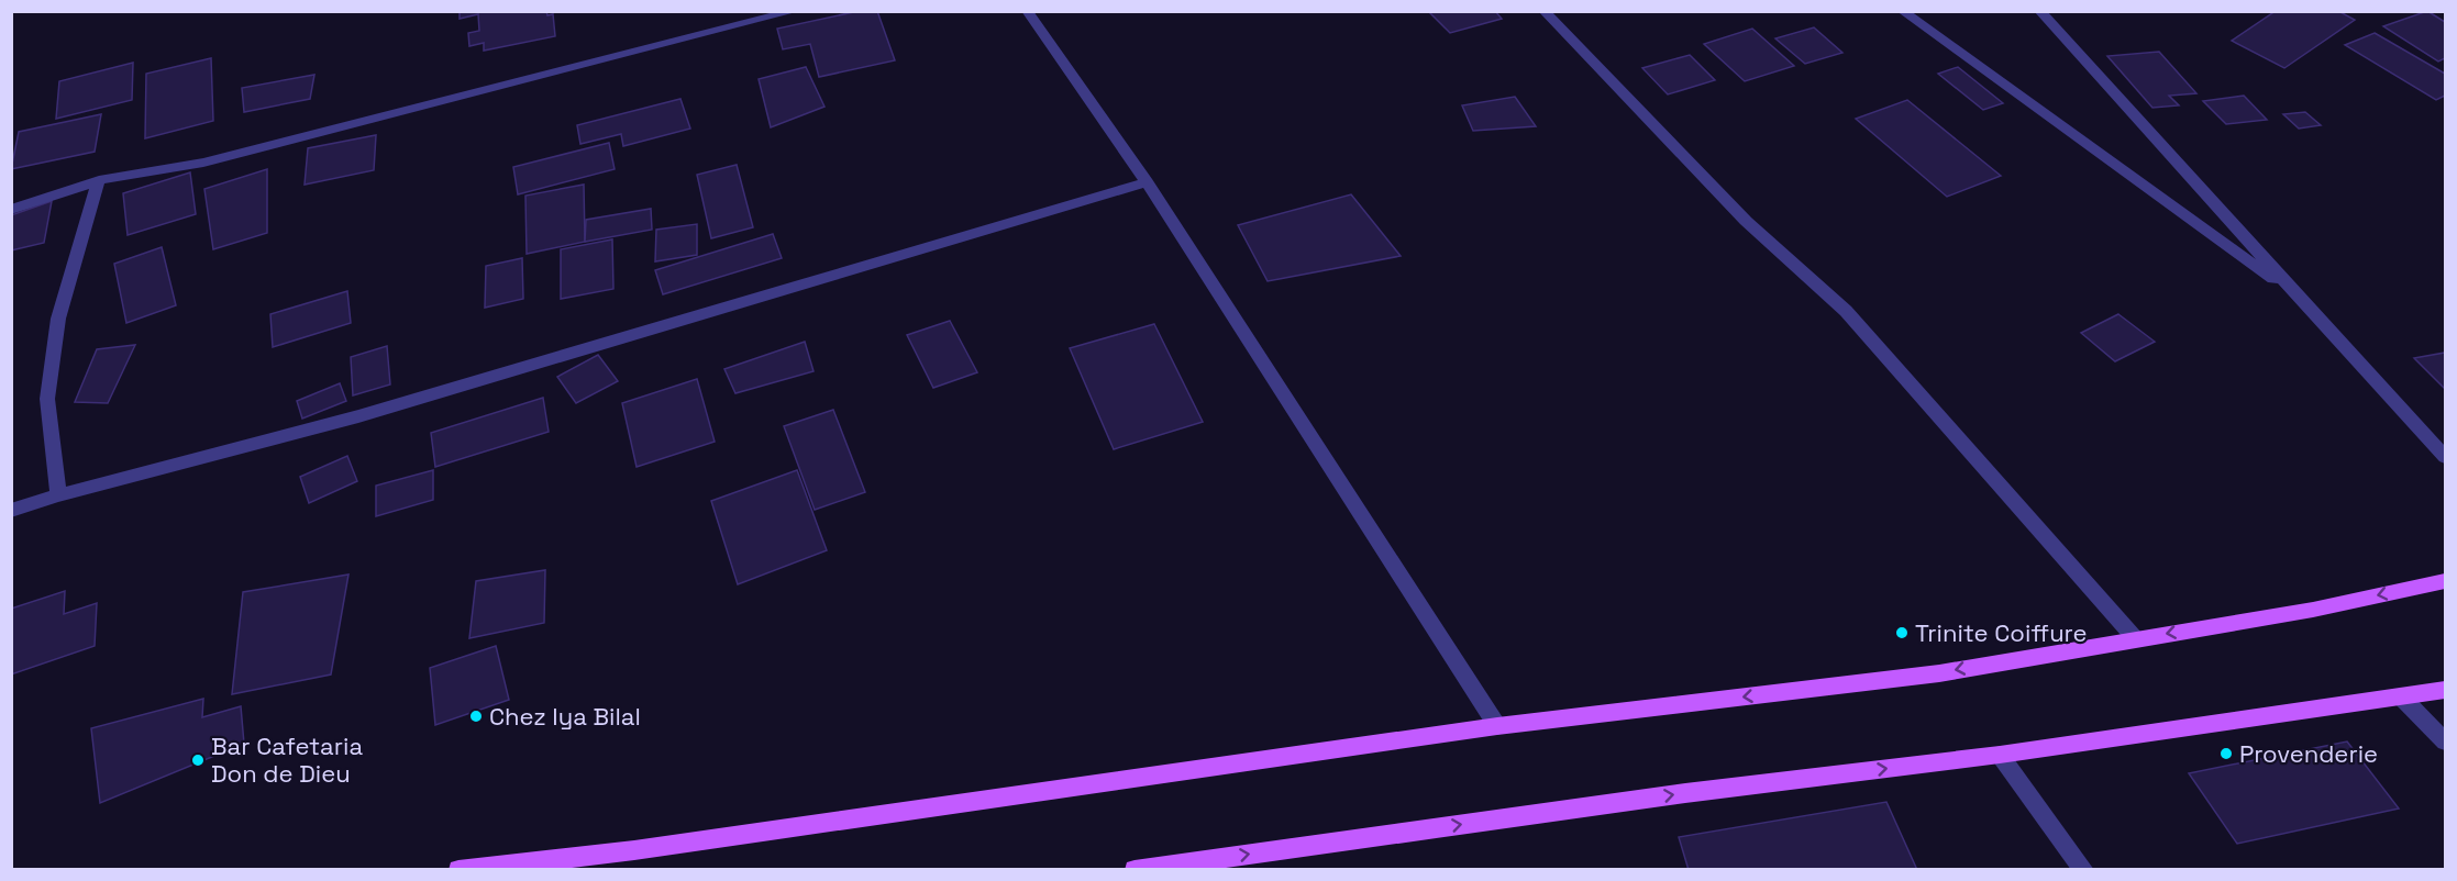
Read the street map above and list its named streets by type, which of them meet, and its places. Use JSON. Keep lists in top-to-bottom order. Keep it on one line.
{"places":["Trinite Coiffure","Chez Iya Bilal","Provenderie","Bar Cafetaria Don de Dieu"]}
